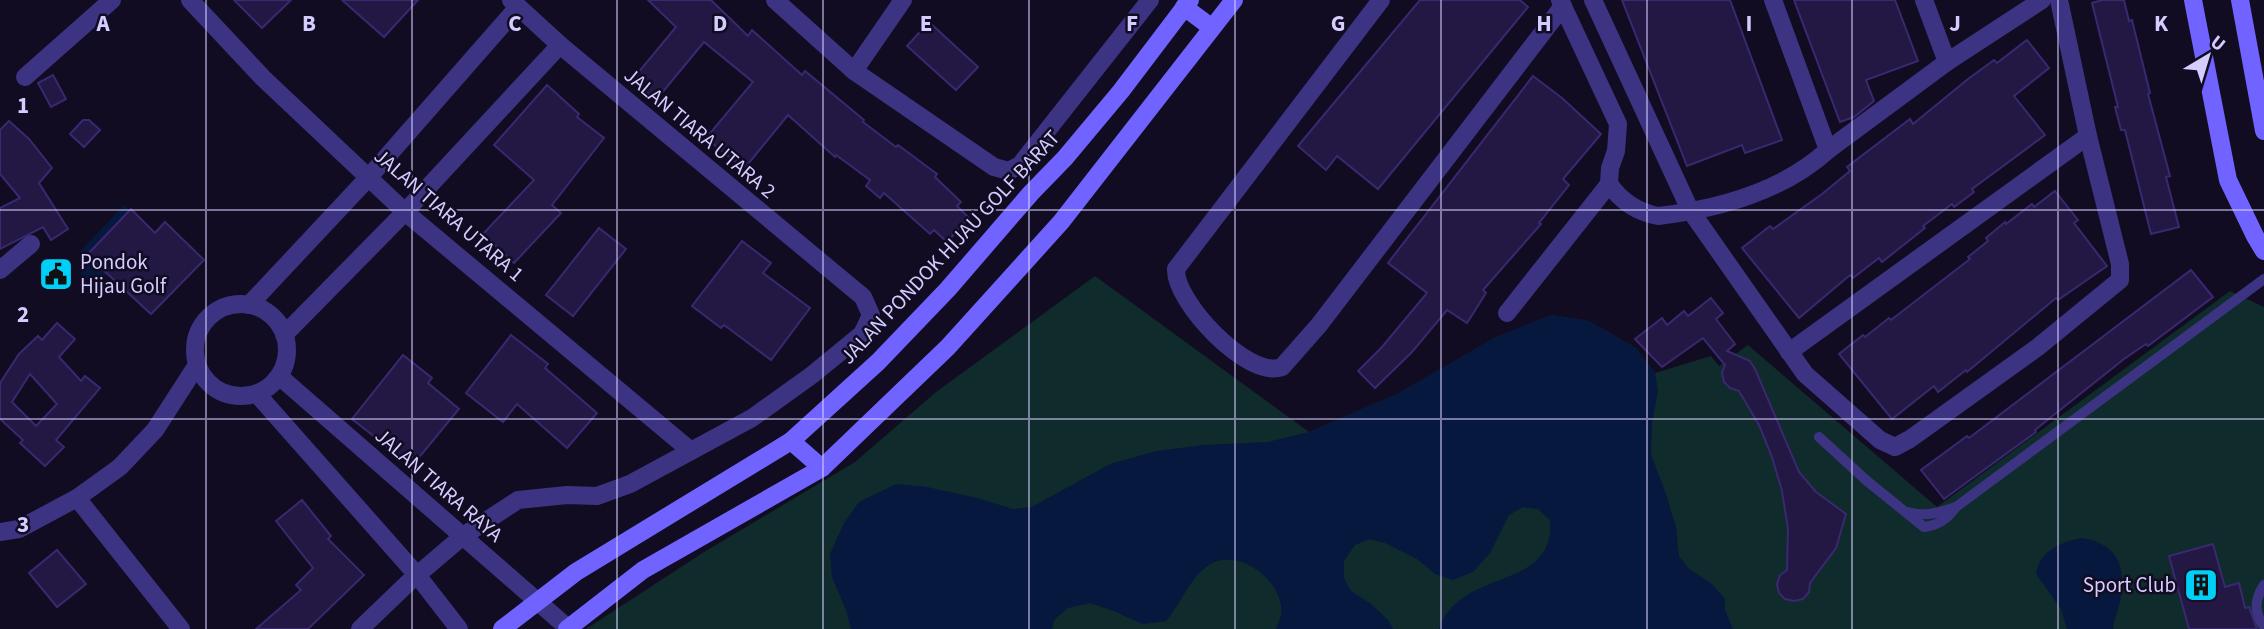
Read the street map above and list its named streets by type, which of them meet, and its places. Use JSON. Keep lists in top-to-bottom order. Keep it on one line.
{"streets":{"street":["JALAN TIARA UTARA 2","JALAN TIARA UTARA 1","JALAN PONDOK HIJAU GOLF BARAT","JALAN TIARA RAYA"]},"crossings":[["JALAN TIARA UTARA 2","JALAN TIARA UTARA 1"],["JALAN PONDOK HIJAU GOLF BARAT","JALAN TIARA RAYA"]],"places":{"public building":["Pondok Hijau Golf"],"building":["Sport Club"]},"north":"top right","grid":{"columns":["A","B","C","D","E","F","G","H","I","J","K"],"rows":["1","2","3"]}}
